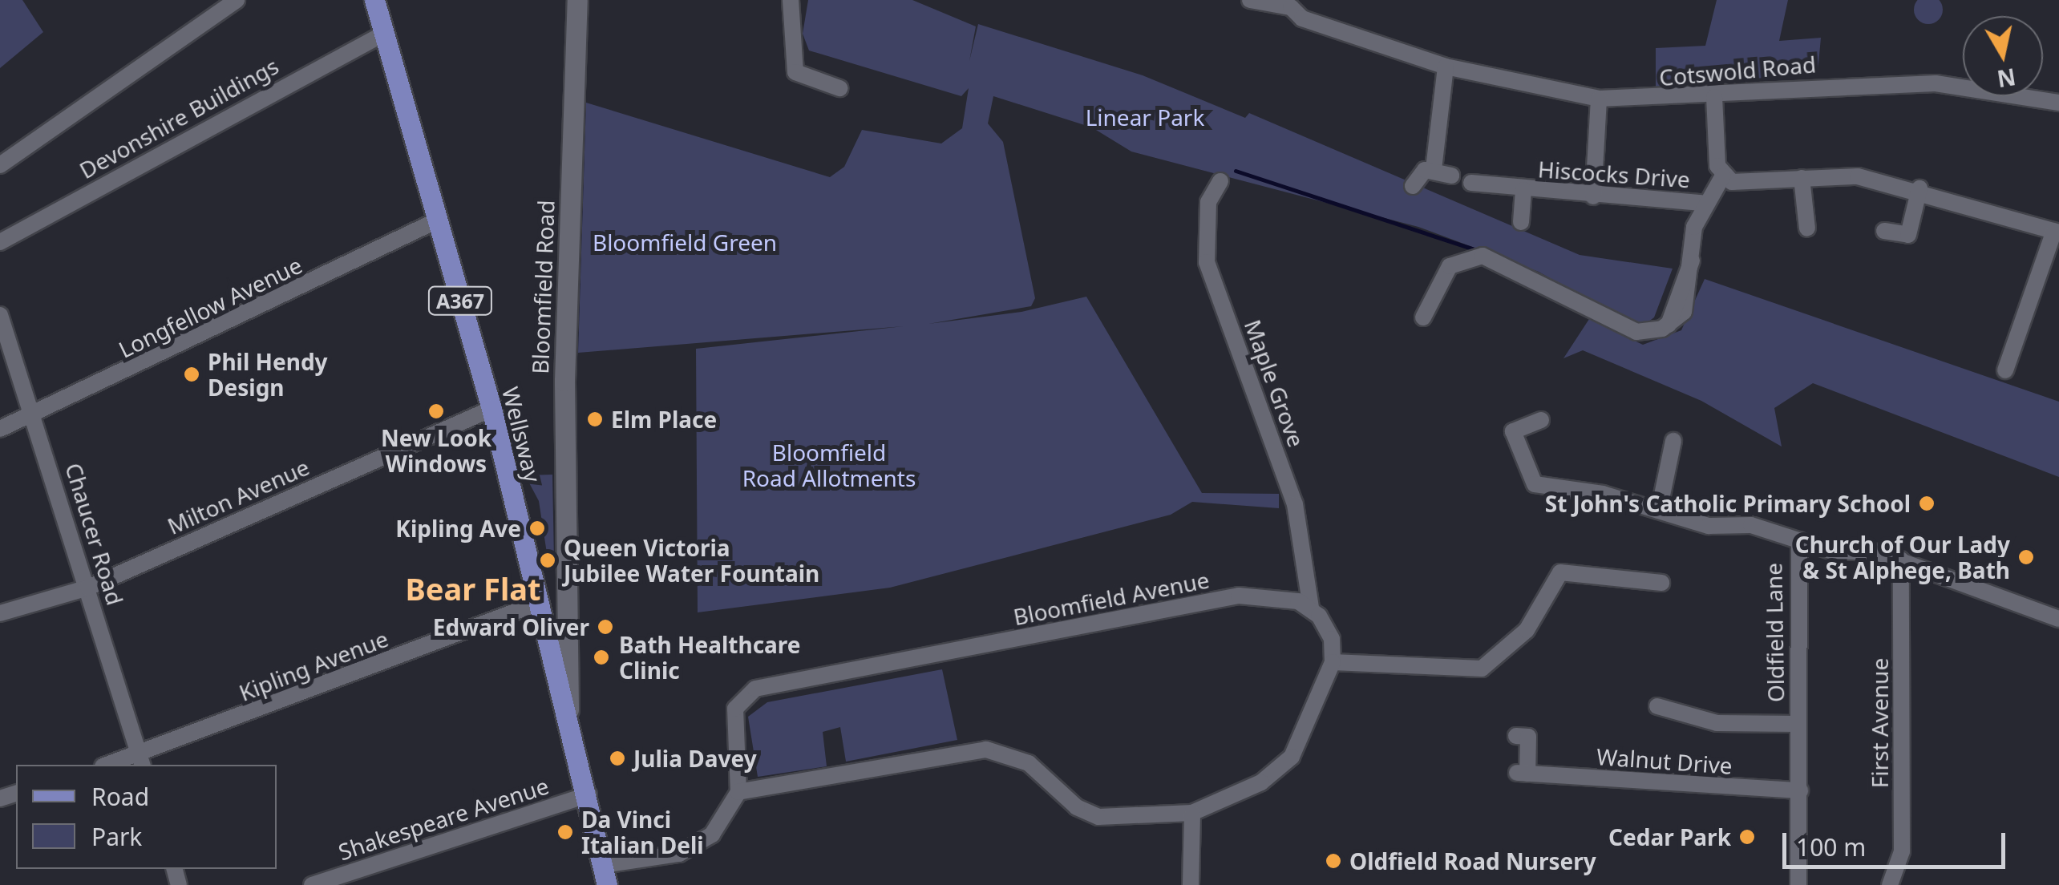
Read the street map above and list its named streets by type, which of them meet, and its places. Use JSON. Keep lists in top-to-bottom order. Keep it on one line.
{"streets":{"main road":["A367","Wellsway"],"street":["Cotswold Road","Devonshire Buildings","Hiscocks Drive","Bloomfield Road","Longfellow Avenue","Maple Grove","Milton Avenue","Chaucer Road","Bloomfield Avenue","Oldfield Lane","Kipling Avenue","First Avenue","Walnut Drive","Shakespeare Avenue"]},"crossings":[["Devonshire Buildings","Wellsway"],["Bloomfield Road","Wellsway"],["Longfellow Avenue","Wellsway"],["Longfellow Avenue","Chaucer Road"],["Maple Grove","Bloomfield Avenue"],["Wellsway","Milton Avenue"],["Wellsway","Kipling Avenue"],["Wellsway","Shakespeare Avenue"],["Milton Avenue","Chaucer Road"],["Chaucer Road","Kipling Avenue"],["Oldfield Lane","First Avenue"],["Oldfield Lane","Walnut Drive"]],"districts":["Bear Flat"],"parks":["Linear Park","Bloomfield Green","Bloomfield Road Allotments"],"places":["Phil Hendy Design","New Look Windows","Elm Place","St John's Catholic Primary School","Kipling Ave","Church of Our Lady & St Alphege, Bath","Queen Victoria Jubilee Water Fountain","Edward Oliver","Bath Healthcare Clinic","Julia Davey","Da Vinci Italian Deli","Cedar Park","Oldfield Road Nursery"],"legend":["Road","Park"],"scale_bar":"100 m","north":"bottom"}
